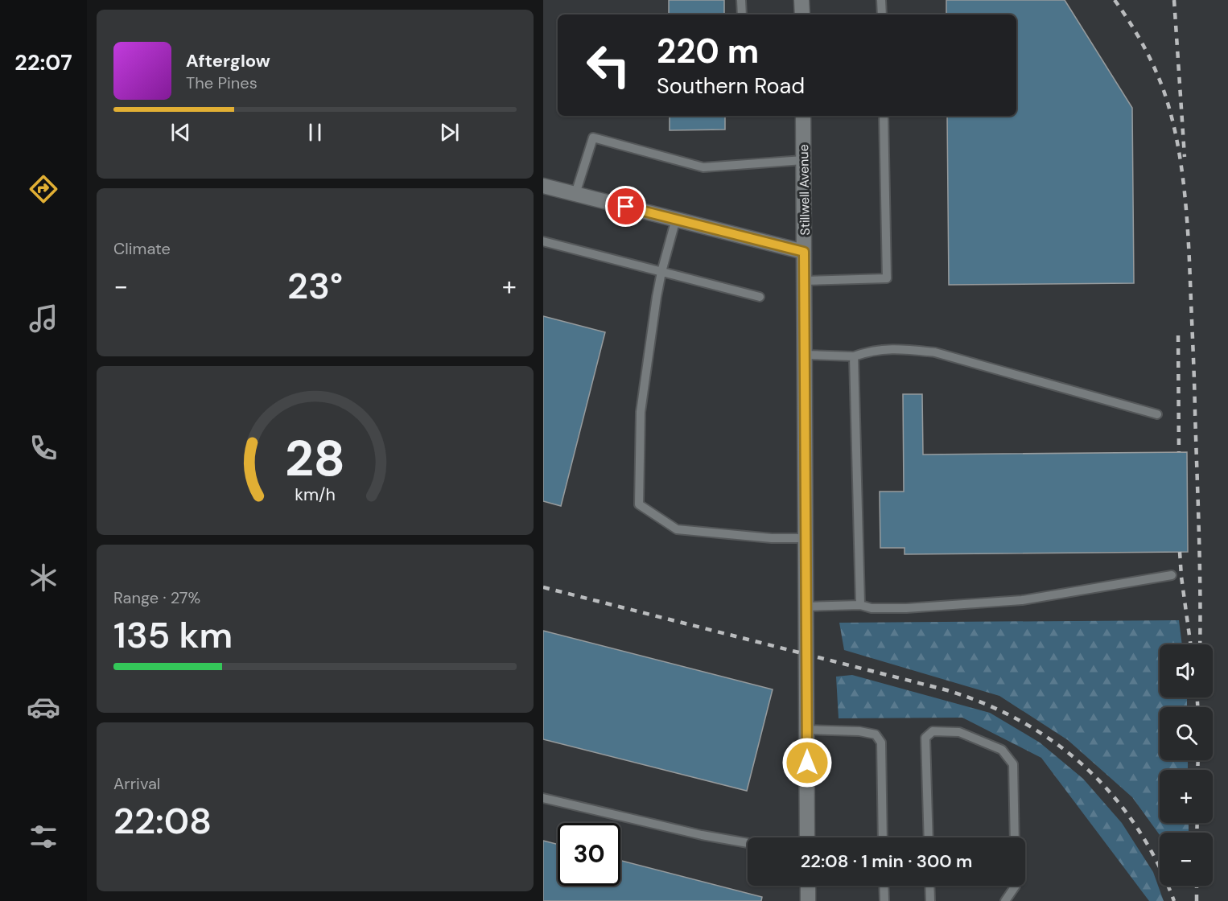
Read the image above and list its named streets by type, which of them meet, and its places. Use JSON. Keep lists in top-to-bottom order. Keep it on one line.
{"streets":{"street":["Stillwell Avenue"]},"page":{"tabs":"22:07","turn":["220 m","Southern Road"],"song":["Afterglow","The Pines"],"tile":["Climate",["Range · 27%","135 km"],["Arrival","22:08"]],"heat":["−","23°","+"],"map_buttons":["+","−"],"limit":"30","trip":"22:08 · 1 min · 300 m","gauge":["28","km/h"]}}
